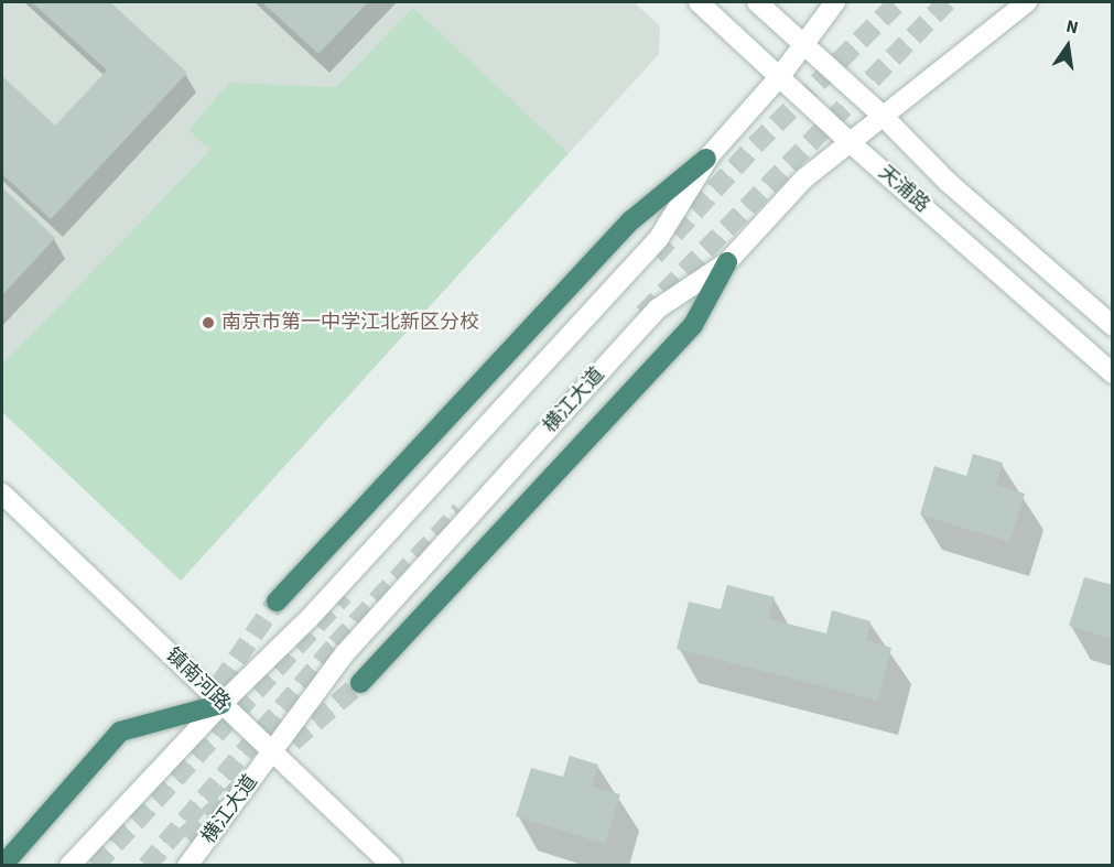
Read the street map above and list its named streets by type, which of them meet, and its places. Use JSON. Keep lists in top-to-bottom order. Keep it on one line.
{"streets":{"main road":["天浦路","横江大道","镇南河路"]},"crossings":[["天浦路","横江大道"],["横江大道","镇南河路"]],"places":["南京市第一中学江北新区分校"],"north":"top"}
